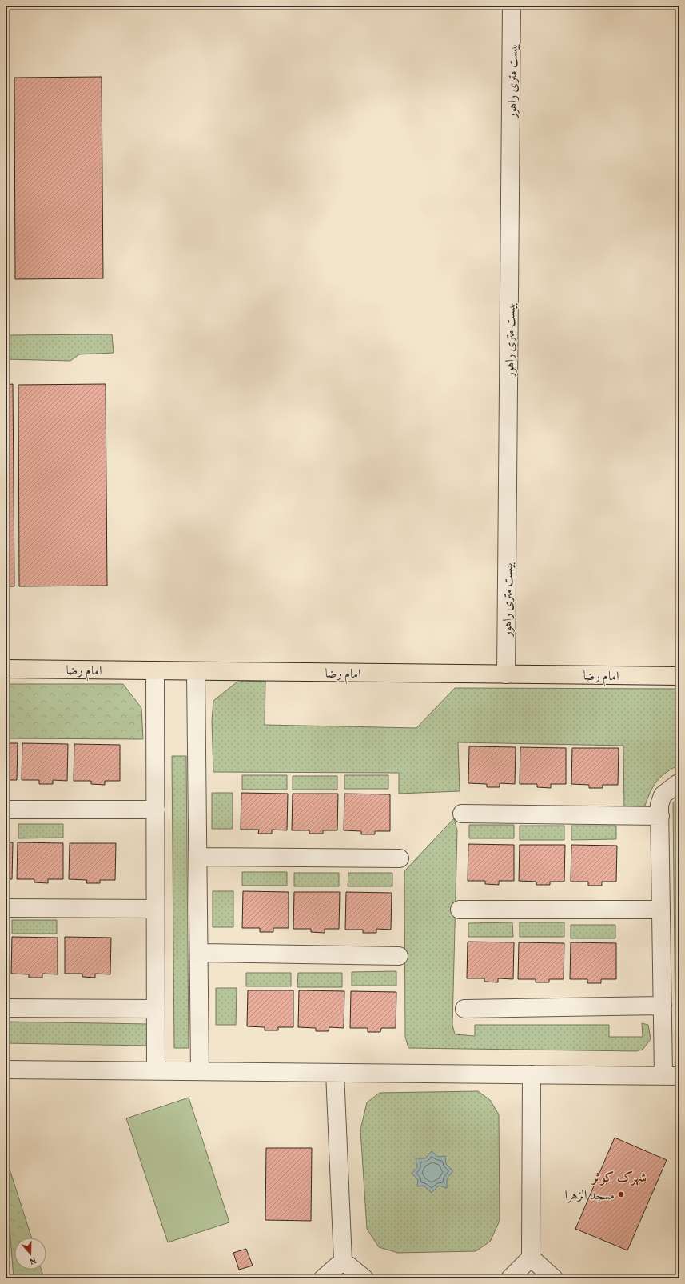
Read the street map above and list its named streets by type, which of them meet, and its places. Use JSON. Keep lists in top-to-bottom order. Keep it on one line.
{"streets":{"main road":["امام رضا"],"street":["بیست متری راهور"]},"crossings":[["بیست متری راهور","امام رضا"]],"districts":["شهرک کوثر"],"places":["مسجد الزهرا"],"north":"bottom"}
